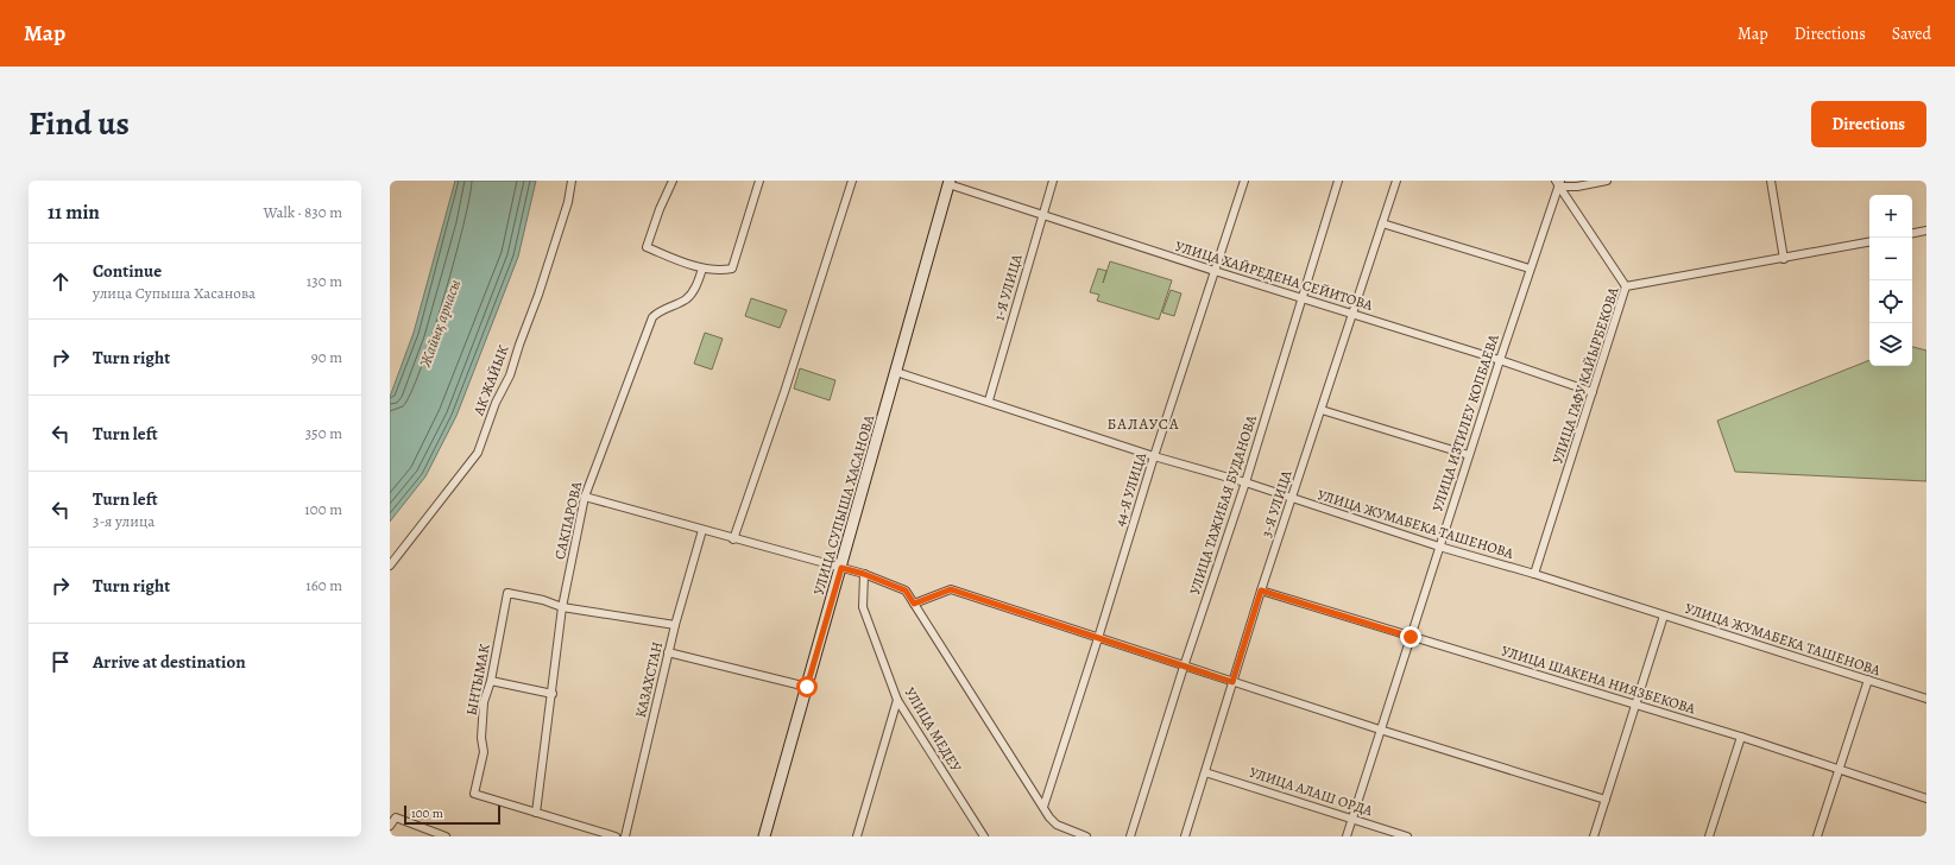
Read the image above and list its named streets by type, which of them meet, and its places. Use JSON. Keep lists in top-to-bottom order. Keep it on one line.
{"streets":{"street":["УЛИЦА ХАЙРЕДЕНА СЕЙИТОВА","1-Я УЛИЦА","УЛИЦА ГАФУ КАЙЫРБЕКОВА","АК ЖАЙЫК","УЛИЦА ИЗТИЛЕУ КОПБАЕВА","44-Я УЛИЦА","3-Я УЛИЦА","УЛИЦА СУПЫША ХАСАНОВА","УЛИЦА ТАЖИБАЯ БУДАНОВА","САКПАРОВА","УЛИЦА ЖУМАБЕКА ТАШЕНОВА","ЫНТЫМАК","КАЗАХСТАН","УЛИЦА ШАКЕНА НИЯЗБЕКОВА","УЛИЦА МЕДЕУ","УЛИЦА АЛАШ ОРДА"]},"crossings":[["УЛИЦА ХАЙРЕДЕНА СЕЙИТОВА","1-Я УЛИЦА"],["УЛИЦА ХАЙРЕДЕНА СЕЙИТОВА","УЛИЦА ГАФУ КАЙЫРБЕКОВА"],["УЛИЦА ХАЙРЕДЕНА СЕЙИТОВА","УЛИЦА ИЗТИЛЕУ КОПБАЕВА"],["УЛИЦА ХАЙРЕДЕНА СЕЙИТОВА","44-Я УЛИЦА"],["УЛИЦА ХАЙРЕДЕНА СЕЙИТОВА","3-Я УЛИЦА"],["УЛИЦА ХАЙРЕДЕНА СЕЙИТОВА","УЛИЦА СУПЫША ХАСАНОВА"],["УЛИЦА ХАЙРЕДЕНА СЕЙИТОВА","УЛИЦА ТАЖИБАЯ БУДАНОВА"],["1-Я УЛИЦА","УЛИЦА ЖУМАБЕКА ТАШЕНОВА"],["УЛИЦА ГАФУ КАЙЫРБЕКОВА","УЛИЦА ЖУМАБЕКА ТАШЕНОВА"],["УЛИЦА ИЗТИЛЕУ КОПБАЕВА","УЛИЦА ЖУМАБЕКА ТАШЕНОВА"],["УЛИЦА ИЗТИЛЕУ КОПБАЕВА","УЛИЦА ШАКЕНА НИЯЗБЕКОВА"],["УЛИЦА ИЗТИЛЕУ КОПБАЕВА","УЛИЦА АЛАШ ОРДА"],["44-Я УЛИЦА","УЛИЦА ЖУМАБЕКА ТАШЕНОВА"],["3-Я УЛИЦА","УЛИЦА ЖУМАБЕКА ТАШЕНОВА"],["3-Я УЛИЦА","УЛИЦА ШАКЕНА НИЯЗБЕКОВА"],["3-Я УЛИЦА","УЛИЦА АЛАШ ОРДА"],["УЛИЦА СУПЫША ХАСАНОВА","УЛИЦА ЖУМАБЕКА ТАШЕНОВА"],["УЛИЦА ТАЖИБАЯ БУДАНОВА","УЛИЦА ЖУМАБЕКА ТАШЕНОВА"],["САКПАРОВА","ЫНТЫМАК"]],"districts":["БАЛАУСА"],"water":["Жайық арнасы"],"scale_bar":"100 m","page":{"header":"Map","nav":["Map","Directions","Saved"],"title":"Find us","buttons":"Directions","heading":["11 min","Walk · 830 m"],"map_buttons":["+","−"],"list":[["Continue","улица Супыша Хасанова","130 m"],["Turn right","90 m"],["Turn left","350 m"],["Turn left","3-я улица","100 m"],["Turn right","160 m"],"Arrive at destination"],"scale":"100 m"}}
